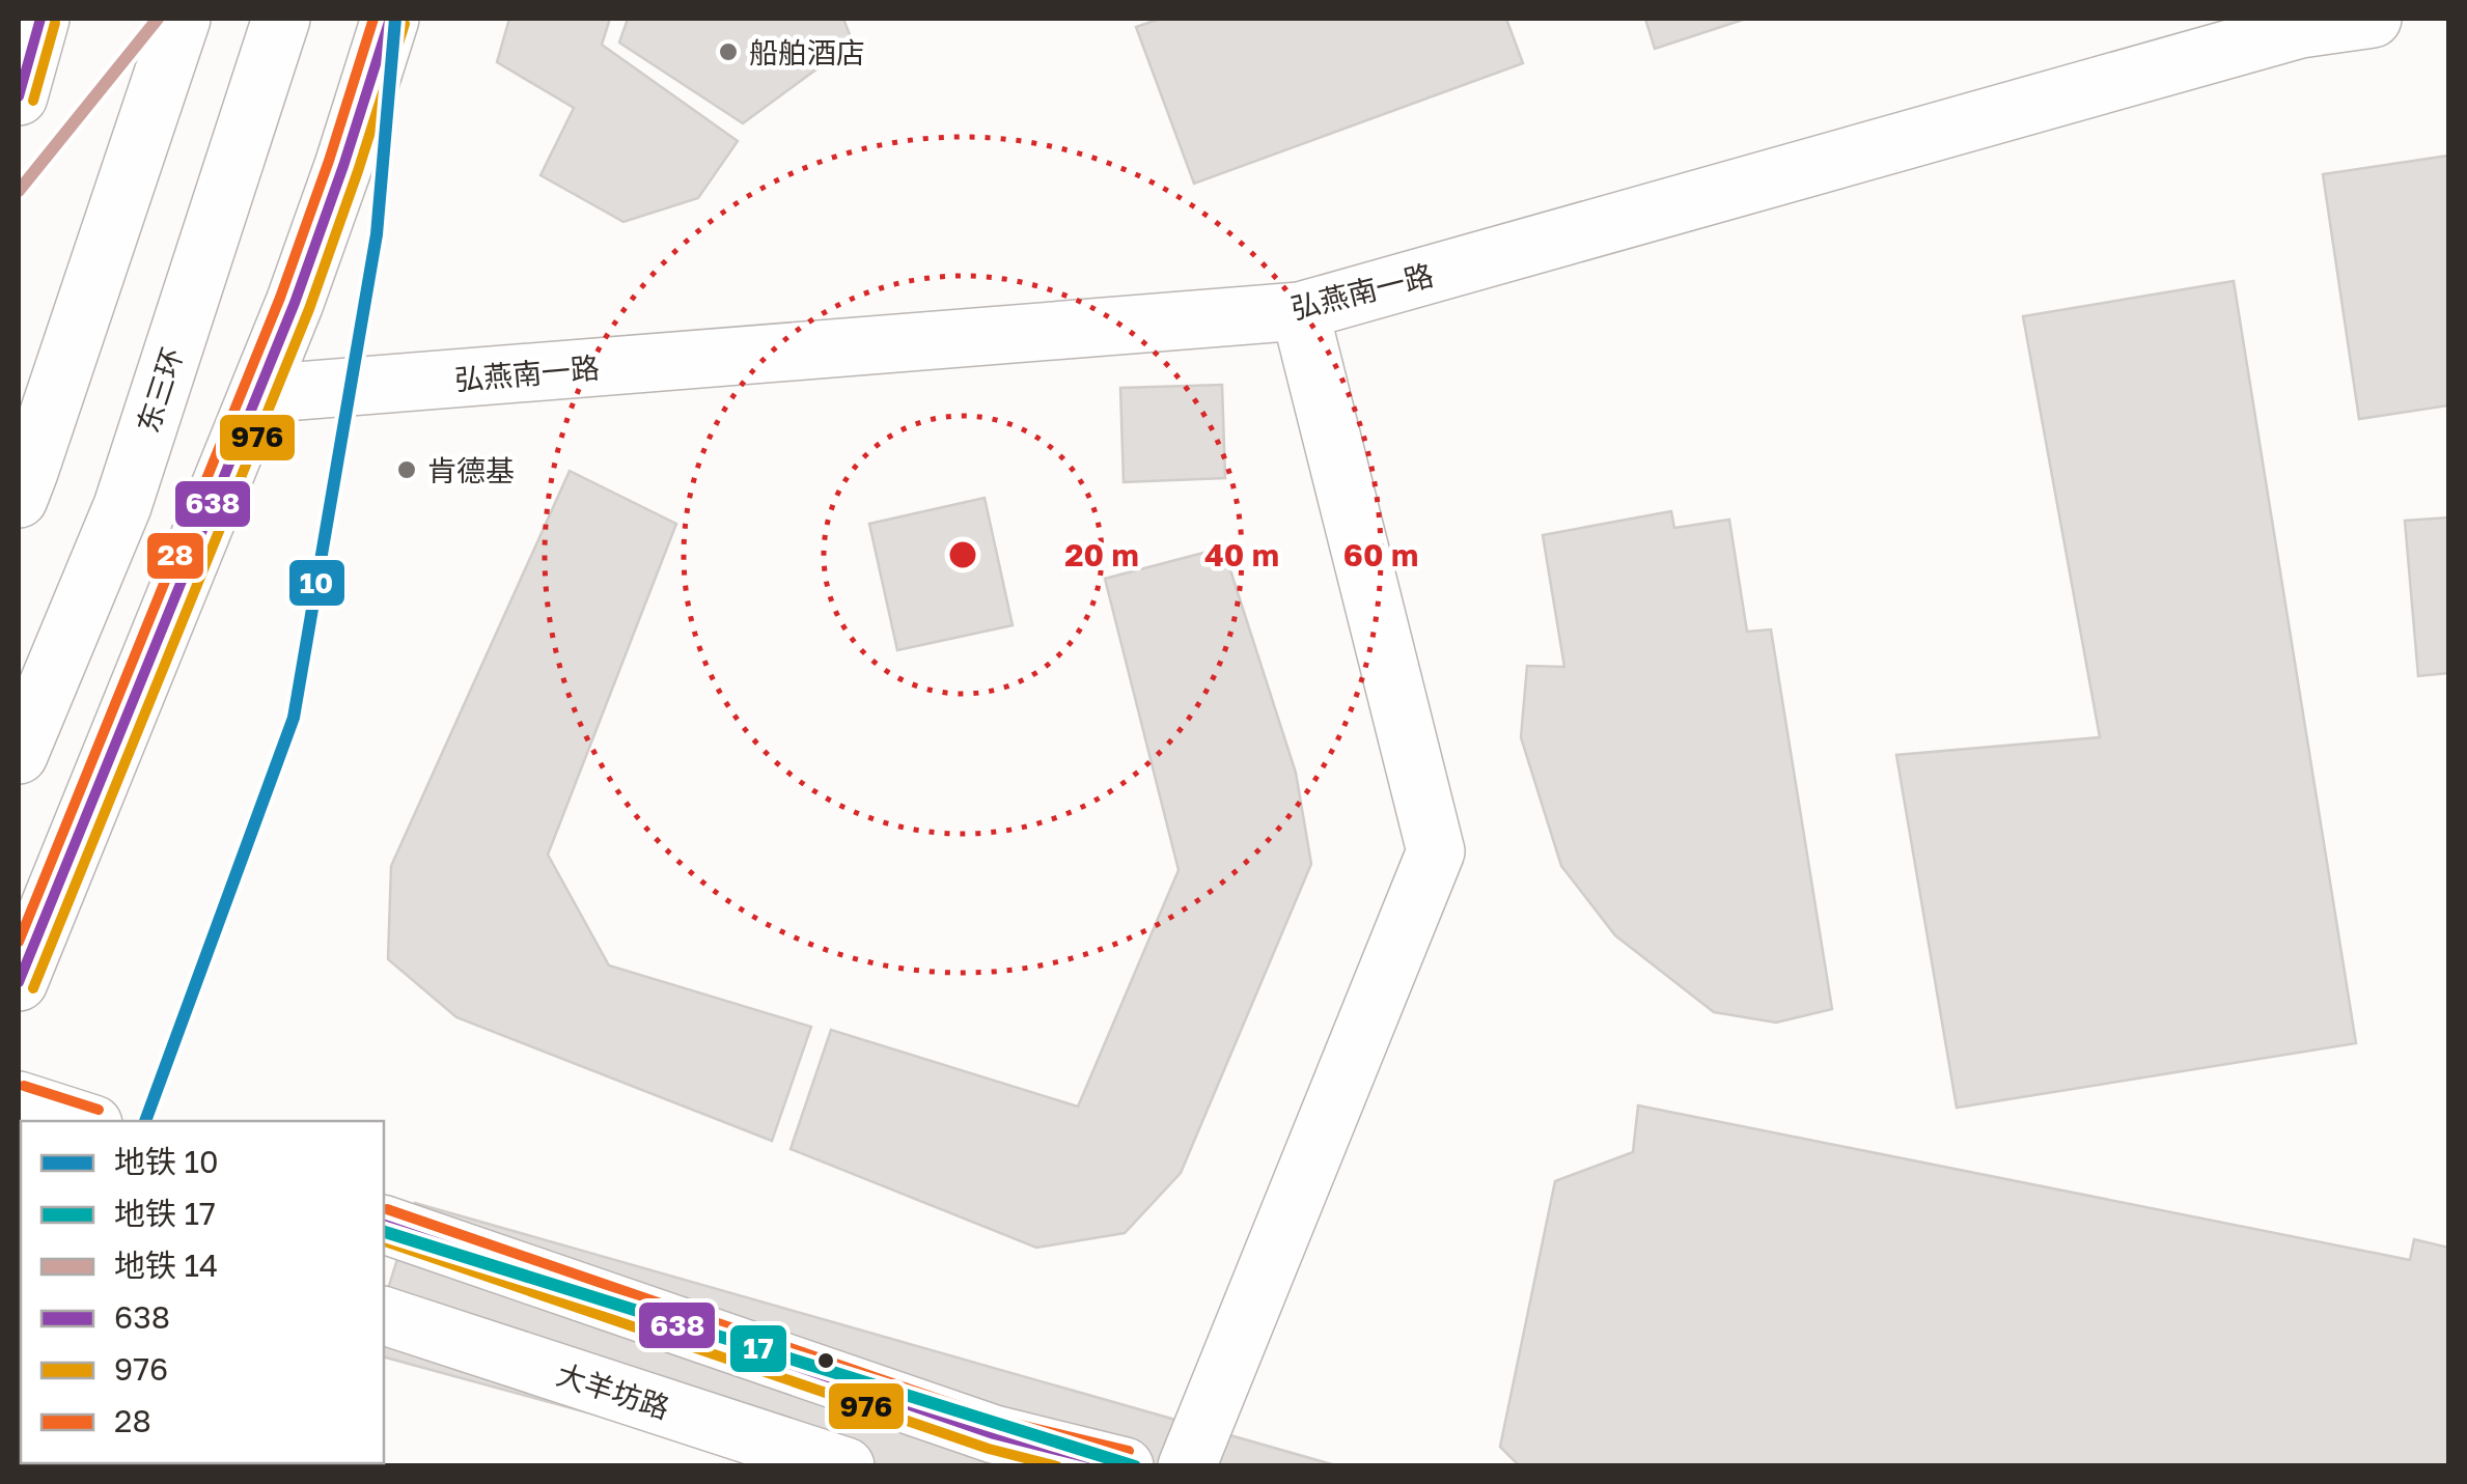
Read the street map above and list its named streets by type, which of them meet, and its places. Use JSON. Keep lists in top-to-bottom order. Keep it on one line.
{"streets":{"main road":["弘燕南一路","东三环","大羊坊路"]},"places":["船舶酒店","肯德基"],"lines":["metro line 10","metro line 14","transit line 638","transit line 28","transit line 976","metro line 17"],"legend":["地铁 10","地铁 17","地铁 14","638","976","28"],"rings":["20 m","40 m","60 m"]}
